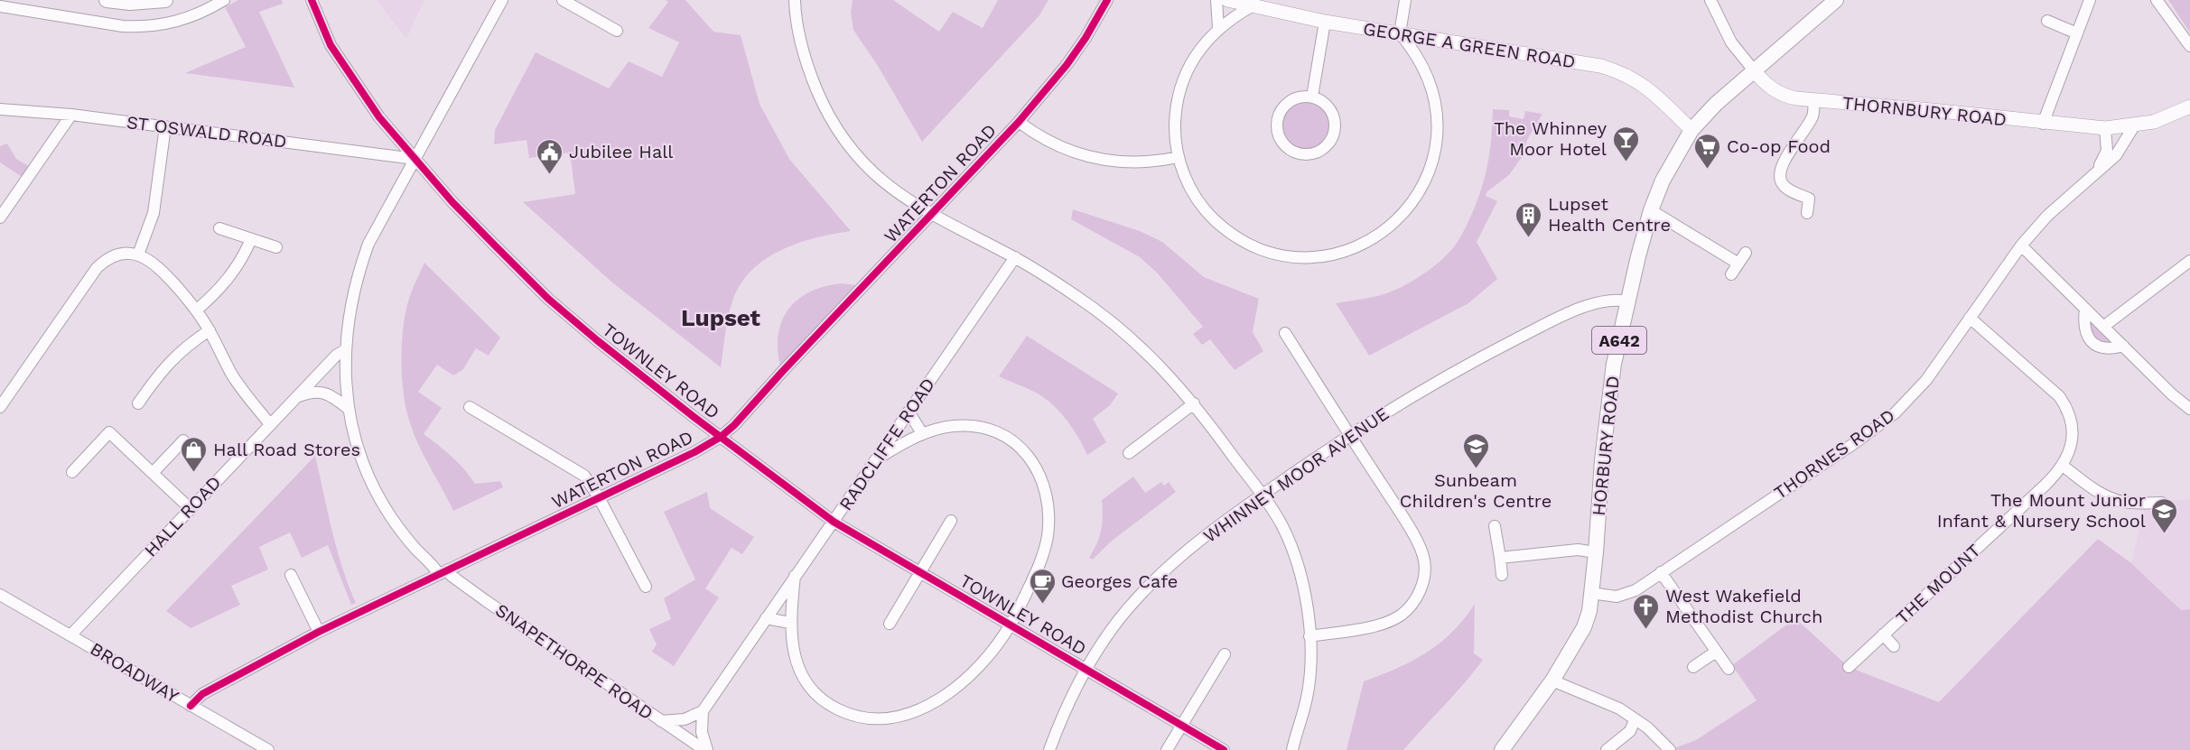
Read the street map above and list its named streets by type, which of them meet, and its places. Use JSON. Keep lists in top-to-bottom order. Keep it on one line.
{"streets":{"highway":["A642","HORBURY ROAD"],"main road":["GEORGE A GREEN ROAD","THORNBURY ROAD"],"street":["ST OSWALD ROAD","WATERTON ROAD","TOWNLEY ROAD","RADCLIFFE ROAD","THORNES ROAD","WHINNEY MOOR AVENUE","HALL ROAD","THE MOUNT","SNAPETHORPE ROAD","BROADWAY"]},"crossings":[["GEORGE A GREEN ROAD","HORBURY ROAD"],["THORNBURY ROAD","HORBURY ROAD"],["THORNBURY ROAD","THORNES ROAD"],["ST OSWALD ROAD","TOWNLEY ROAD"],["ST OSWALD ROAD","SNAPETHORPE ROAD"],["WATERTON ROAD","TOWNLEY ROAD"],["WATERTON ROAD","SNAPETHORPE ROAD"],["WATERTON ROAD","BROADWAY"],["TOWNLEY ROAD","RADCLIFFE ROAD"],["TOWNLEY ROAD","WHINNEY MOOR AVENUE"],["TOWNLEY ROAD","SNAPETHORPE ROAD"],["HORBURY ROAD","THORNES ROAD"],["HORBURY ROAD","WHINNEY MOOR AVENUE"],["THORNES ROAD","THE MOUNT"],["HALL ROAD","SNAPETHORPE ROAD"],["HALL ROAD","BROADWAY"]],"districts":["Lupset"],"places":{"bar":["The Whinney Moor Hotel"],"supermarket":["Co-op Food"],"public building":["Jubilee Hall"],"building":["Lupset Health Centre"],"school or university":["Sunbeam Children's Centre","The Mount Junior Infant & Nursery School"],"shop":["Hall Road Stores"],"cafe":["Georges Cafe"],"church":["West Wakefield Methodist Church"]}}
